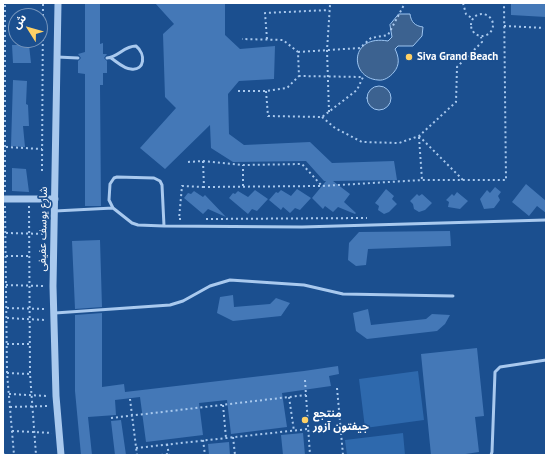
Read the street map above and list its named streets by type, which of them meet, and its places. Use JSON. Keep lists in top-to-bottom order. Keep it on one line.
{"streets":{"street":["شارع يوسف عفيفى"]},"places":["Siva Grand Beach","منتجع جيفتون آزور"],"north":"top left"}
